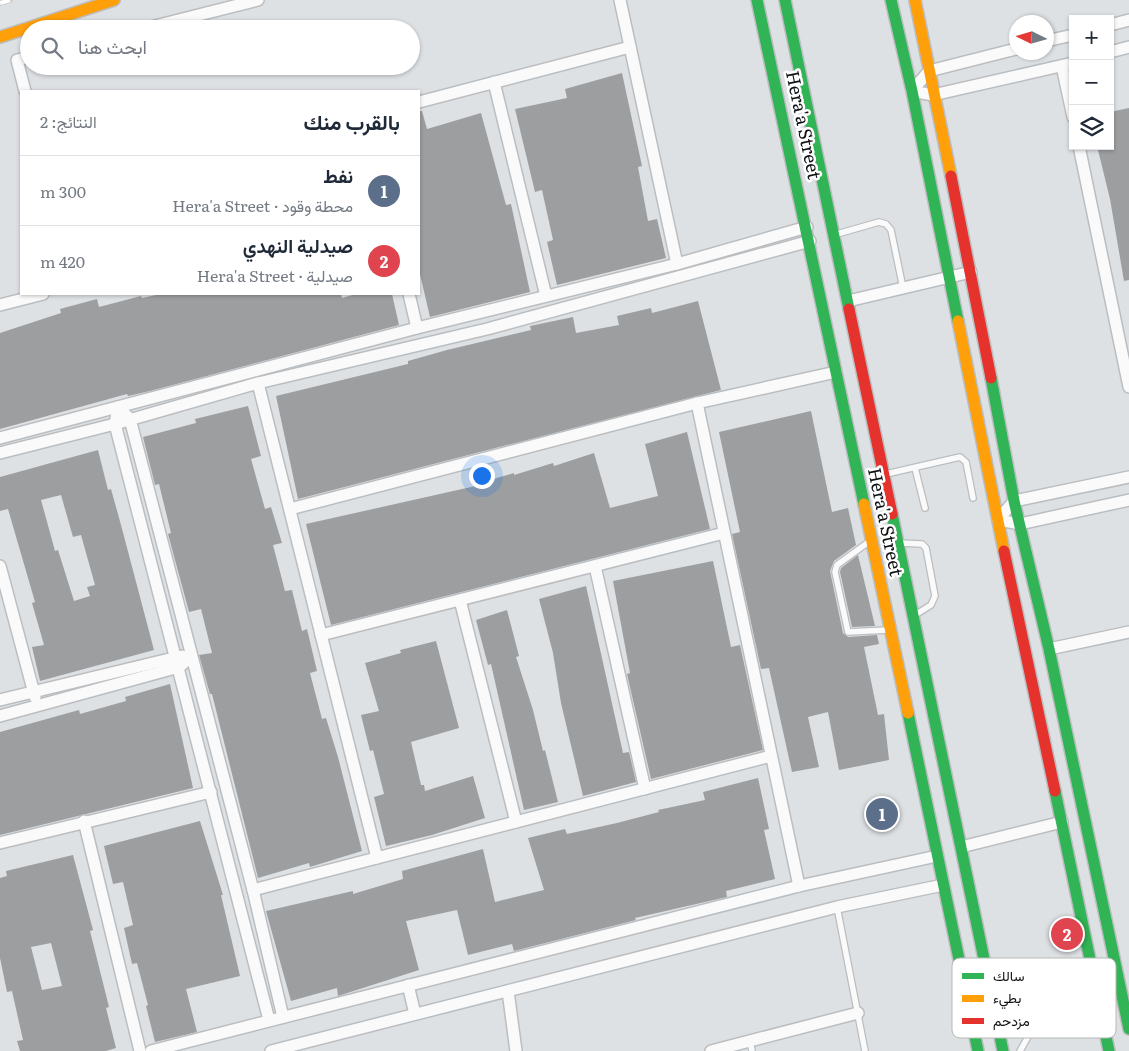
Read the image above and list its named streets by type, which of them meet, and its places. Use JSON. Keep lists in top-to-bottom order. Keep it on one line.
{"streets":{"main road":["Hera'a Street"]},"legend":["سالك","بطيء","مزدحم"],"north":"left","page":{"map_buttons":["+","−"],"search":"ابحث هنا","heading":["بالقرب منك","النتائج: 2"],"list":[{"mark":"1","name":"نفط","note":"محطة وقود · Hera'a Street","value":"300 m"},{"mark":"2","name":"صيدلية النهدي","note":"صيدلية · Hera'a Street","value":"420 m"}],"pins":["1","2"]}}
